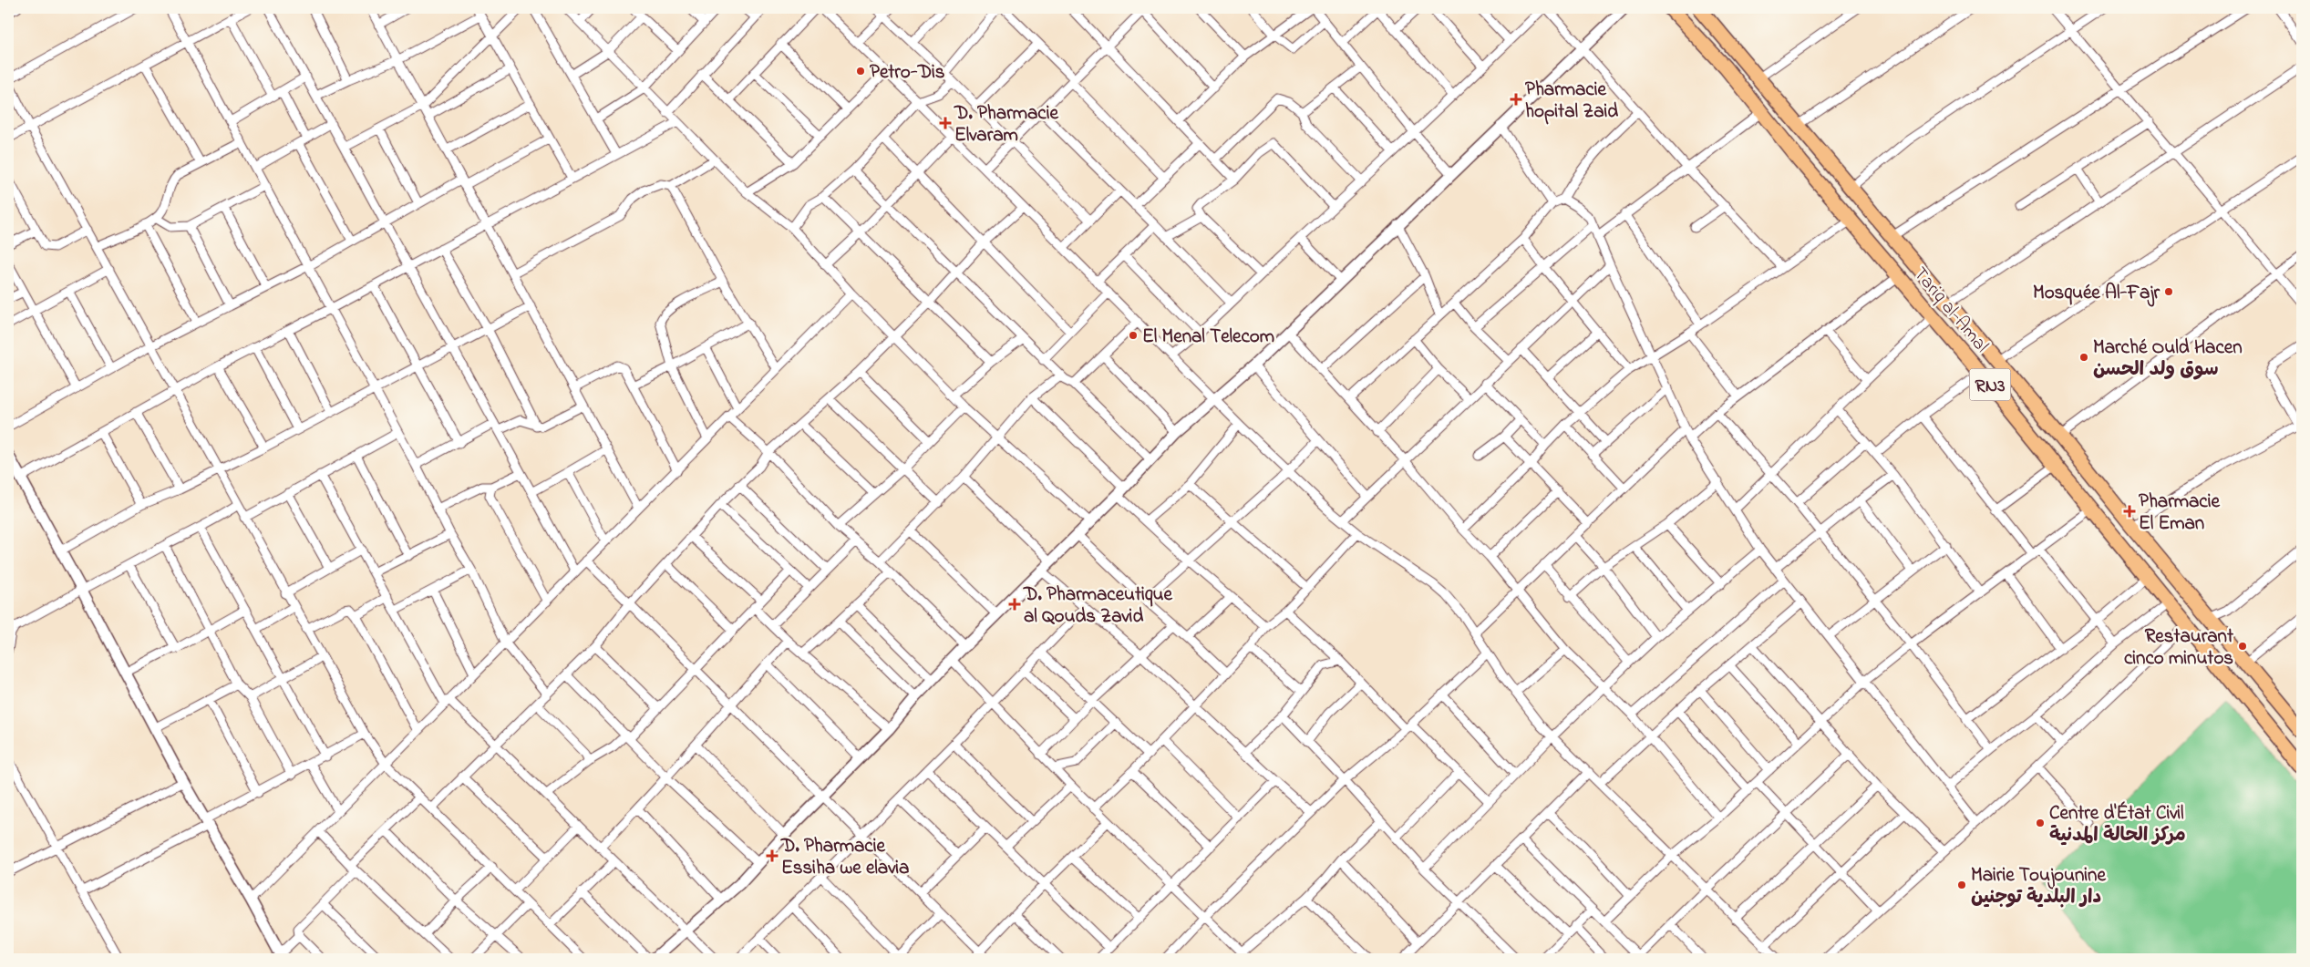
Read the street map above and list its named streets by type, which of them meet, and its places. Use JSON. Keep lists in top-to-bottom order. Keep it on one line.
{"streets":{"highway":["Tariq al-Amal","RN3"]},"places":{"other":["Petro-Dis","Mosquée Al-Fajr","El Menal Telecom","Marché Ould Hacen سوق ولد الحسن","Restaurant cinco minutos","Centre d'État Civil مركز الحالة المدنية","Mairie Toujounine دار البلدية توجنين"],"health":["Pharmacie hopital Zaid","D. Pharmacie Elvaram","Pharmacie El Eman","D. Pharmaceutique al Qouds Zavid","D. Pharmacie Essiha we elavia"]}}
